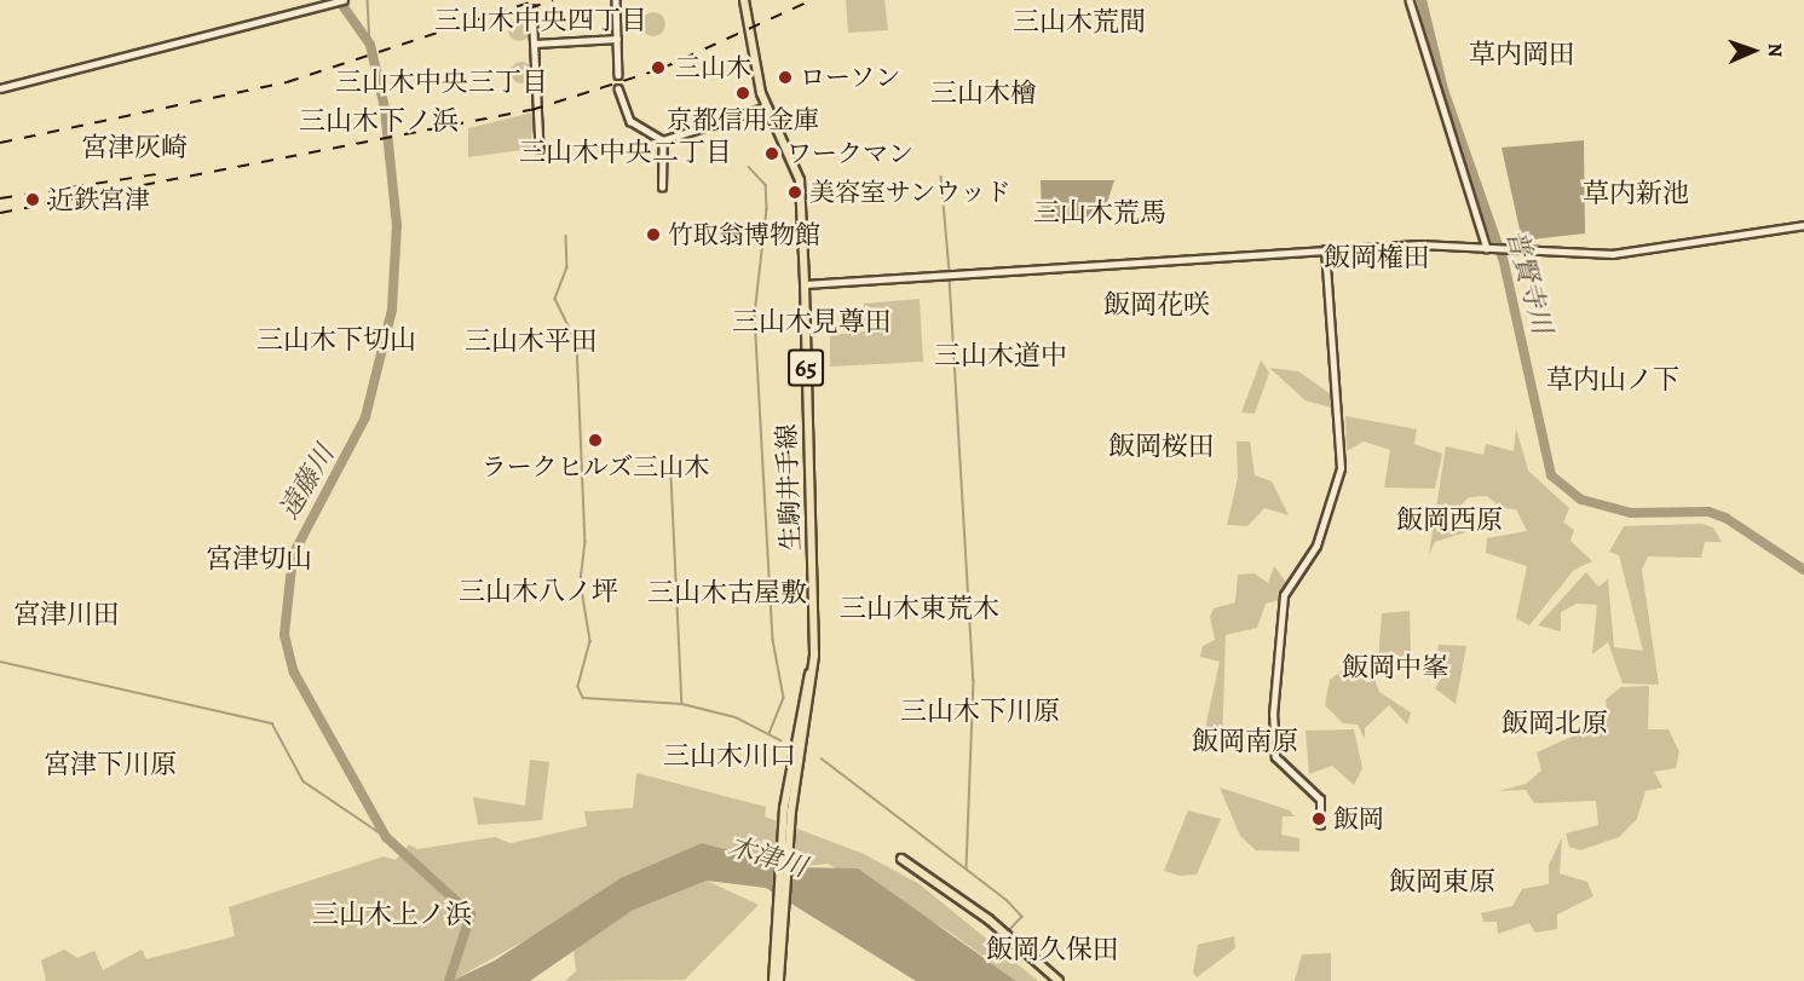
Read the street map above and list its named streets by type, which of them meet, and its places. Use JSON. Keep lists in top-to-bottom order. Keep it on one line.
{"streets":{"main road":["65","生駒井手線"]},"districts":["三山木中央四丁目","三山木荒間","草内岡田","三山木中央三丁目","三山木檜","三山木下ノ浜","宮津灰崎","三山木中央二丁目","草内新池","三山木荒馬","飯岡権田","飯岡花咲","三山木見尊田","三山木下切山","三山木平田","三山木道中","草内山ノ下","飯岡桜田","飯岡西原","宮津切山","三山木八ノ坪","三山木古屋敷","三山木東荒木","宮津川田","飯岡中峯","三山木下川原","飯岡北原","飯岡南原","三山木川口","宮津下川原","飯岡東原","三山木上ノ浜","飯岡久保田"],"water":["普賢寺川","遠藤川","木津川"],"places":["三山木","ローソン","京都信用金庫","ワークマン","美容室サンウッド","近鉄宮津","竹取翁博物館","ラークヒルズ三山木","飯岡"],"north":"right"}
